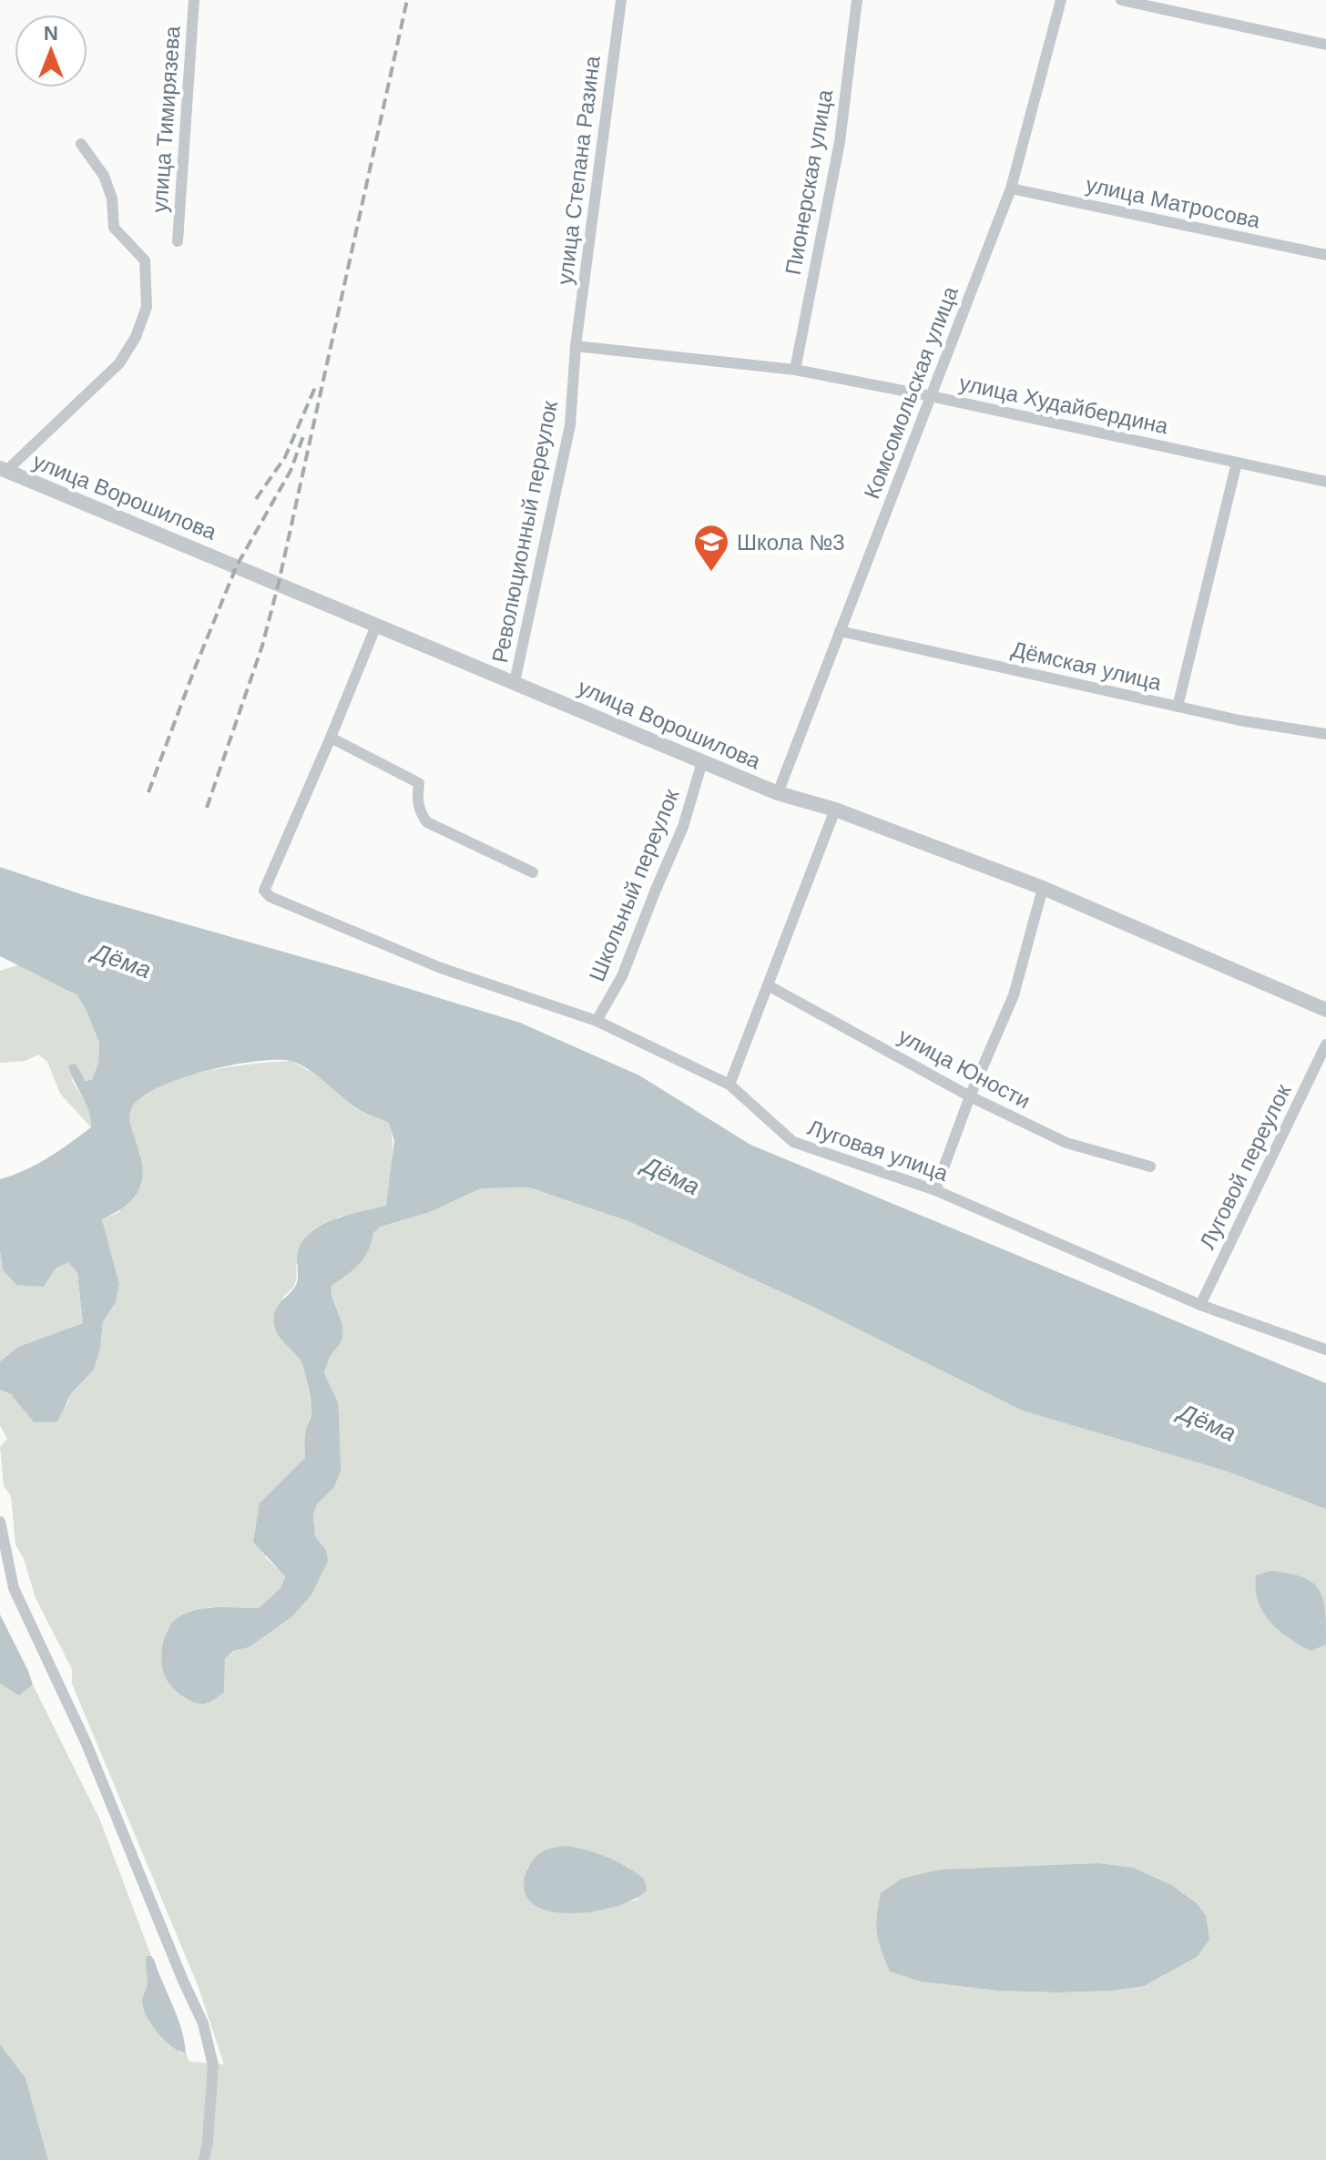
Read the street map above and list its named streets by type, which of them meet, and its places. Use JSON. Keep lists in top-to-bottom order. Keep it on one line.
{"streets":{"street":["улица Тимирязева","улица Степана Разина","Пионерская улица","улица Матросова","Комсомольская улица","улица Худайбердина","улица Ворошилова","Революционный переулок","Дёмская улица","Школьный переулок","улица Юности","Луговая улица","Луговой переулок"]},"crossings":[["улица Степана Разина","улица Худайбердина"],["улица Степана Разина","Революционный переулок"],["Пионерская улица","улица Худайбердина"],["улица Матросова","Комсомольская улица"],["Комсомольская улица","улица Худайбердина"],["Комсомольская улица","улица Ворошилова"],["Комсомольская улица","Дёмская улица"],["улица Худайбердина","Революционный переулок"],["улица Ворошилова","Революционный переулок"],["улица Ворошилова","Школьный переулок"],["Школьный переулок","Луговая улица"],["Луговая улица","Луговой переулок"]],"water":["Дёма"],"places":{"school or university":["Школа №3"]},"north":"top"}
